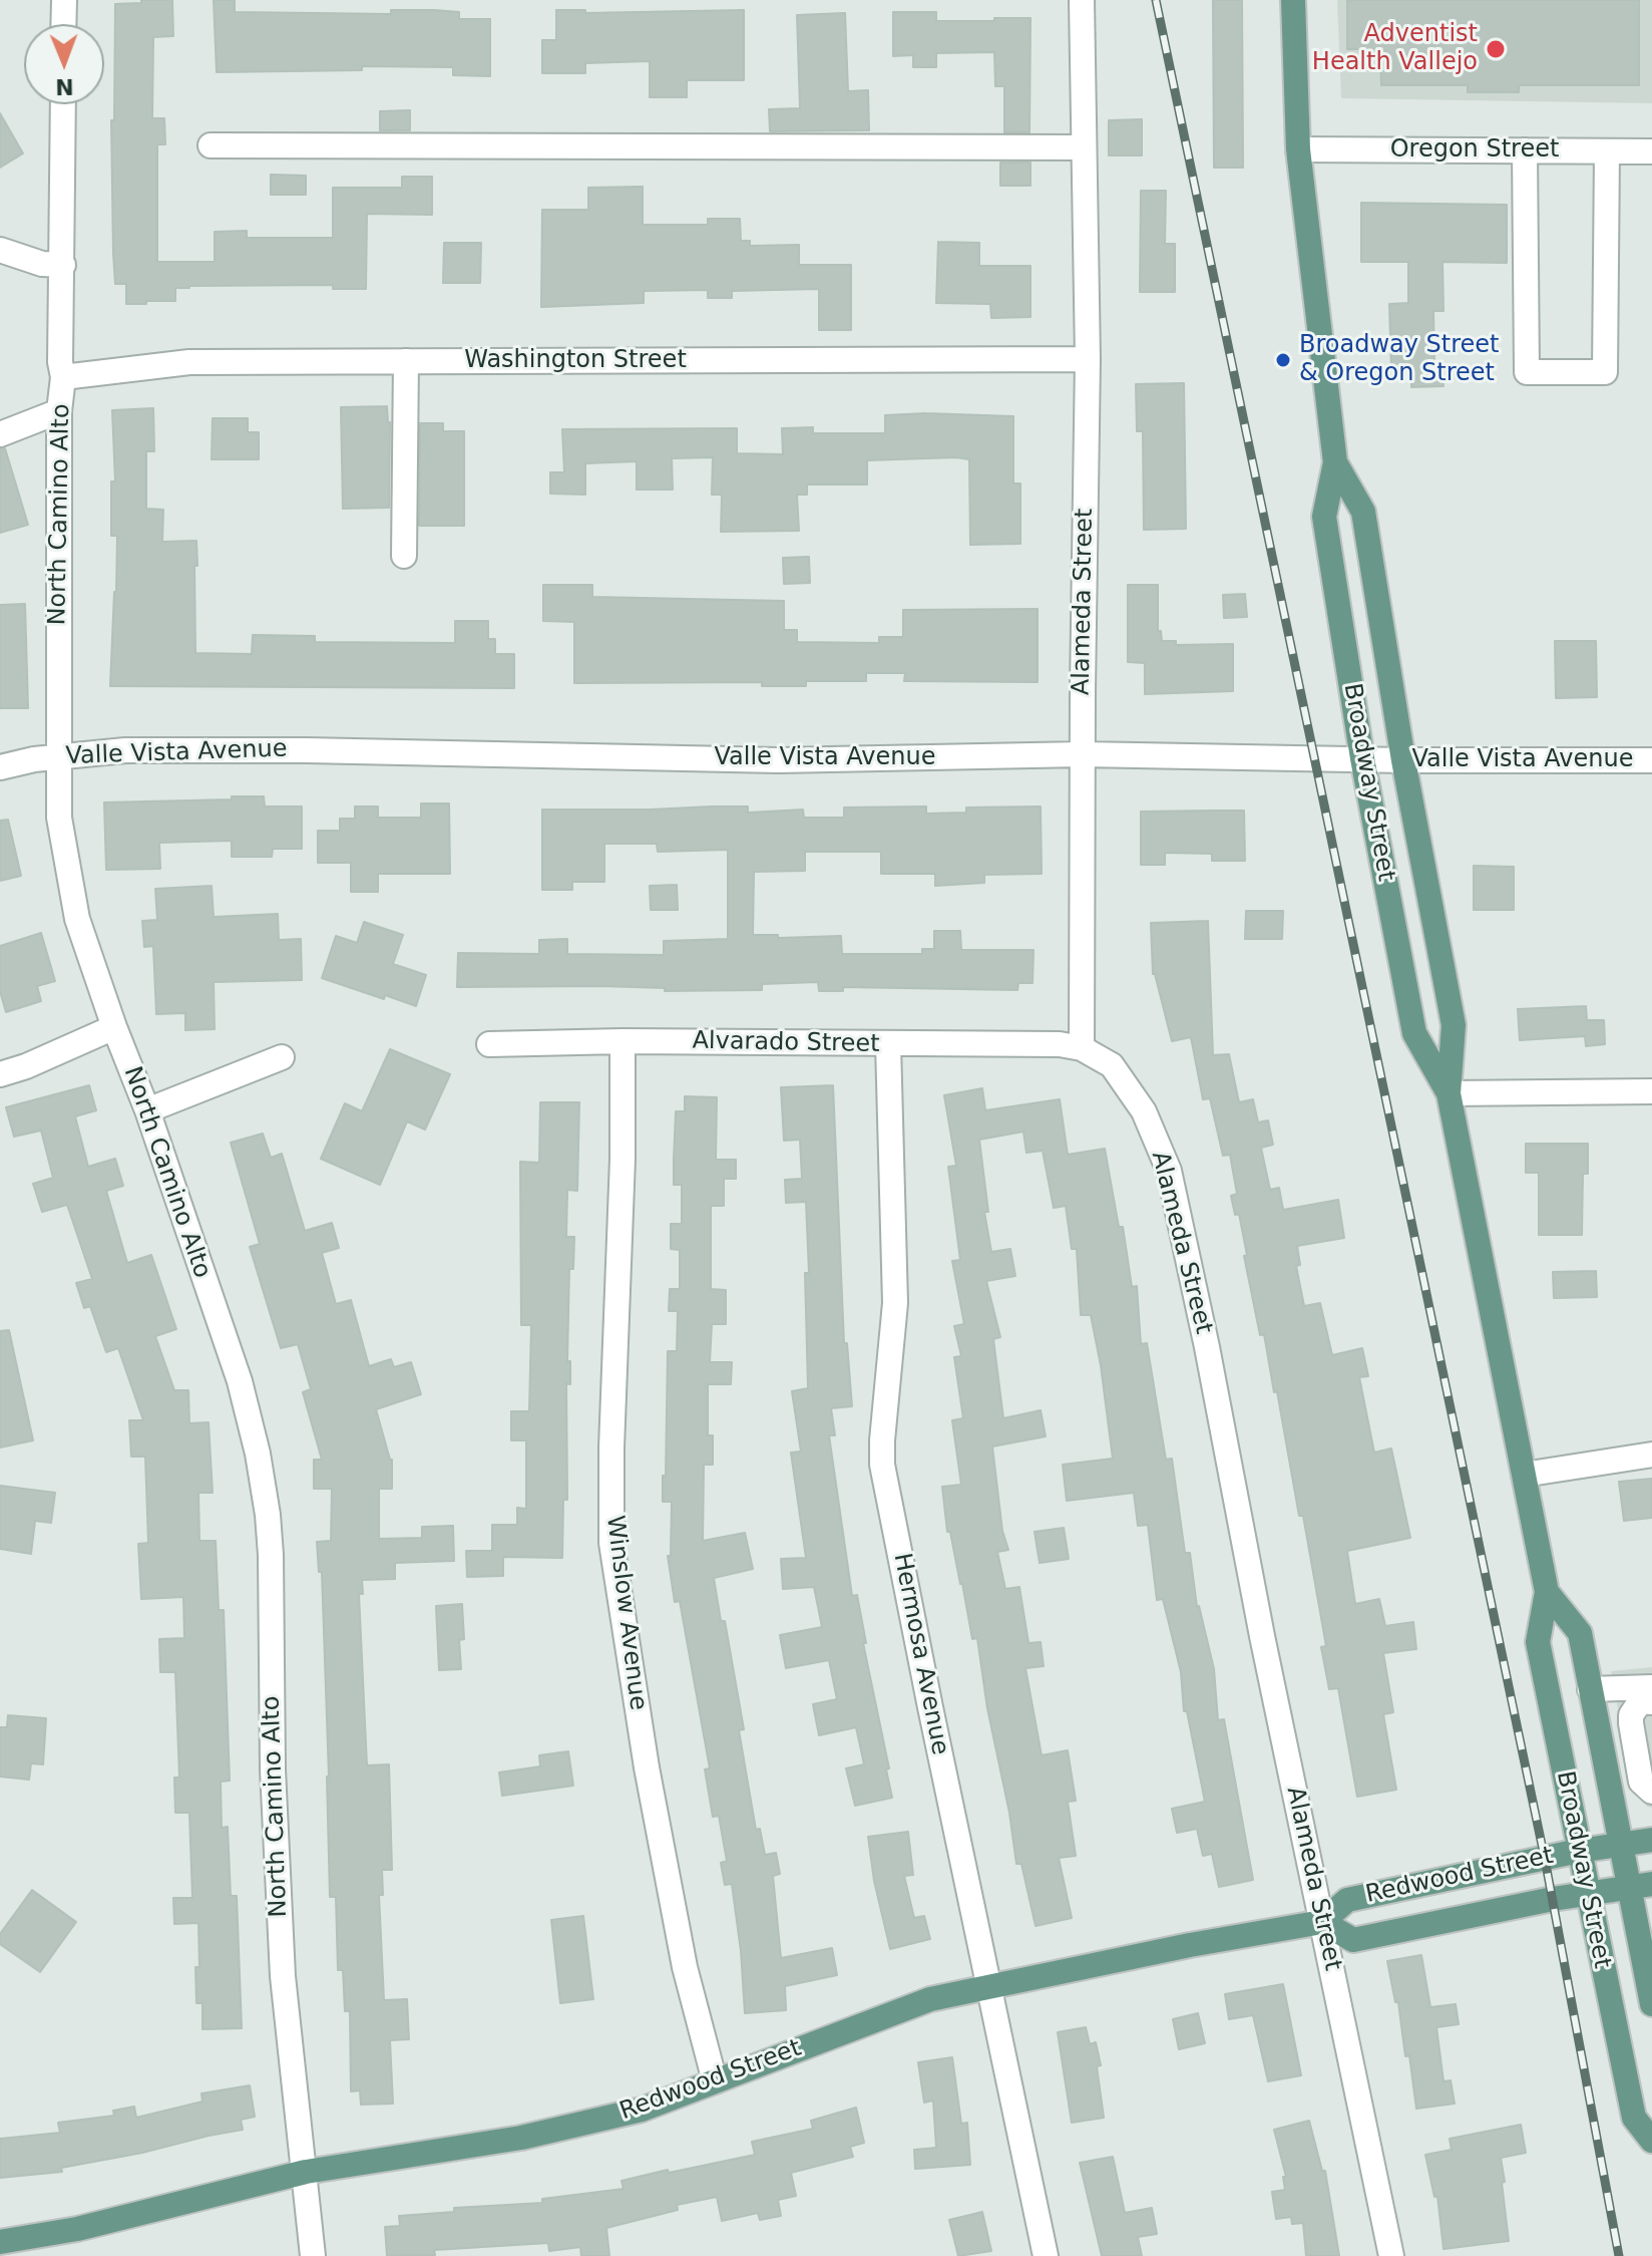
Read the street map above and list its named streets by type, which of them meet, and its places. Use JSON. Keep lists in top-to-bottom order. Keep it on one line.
{"streets":{"main road":["Broadway Street","Redwood Street"],"street":["Oregon Street","Washington Street","North Camino Alto","Alameda Street","Valle Vista Avenue","Alvarado Street","Winslow Avenue","Hermosa Avenue"]},"crossings":[["Oregon Street","Broadway Street"],["Washington Street","North Camino Alto"],["Washington Street","Alameda Street"],["North Camino Alto","Valle Vista Avenue"],["North Camino Alto","Redwood Street"],["Alameda Street","Valle Vista Avenue"],["Alameda Street","Alvarado Street"],["Alameda Street","Redwood Street"],["Valle Vista Avenue","Broadway Street"],["Broadway Street","Redwood Street"],["Alvarado Street","Winslow Avenue"],["Alvarado Street","Hermosa Avenue"],["Winslow Avenue","Redwood Street"],["Hermosa Avenue","Redwood Street"]],"places":["Adventist Health Vallejo","Broadway Street & Oregon Street"],"north":"bottom"}
